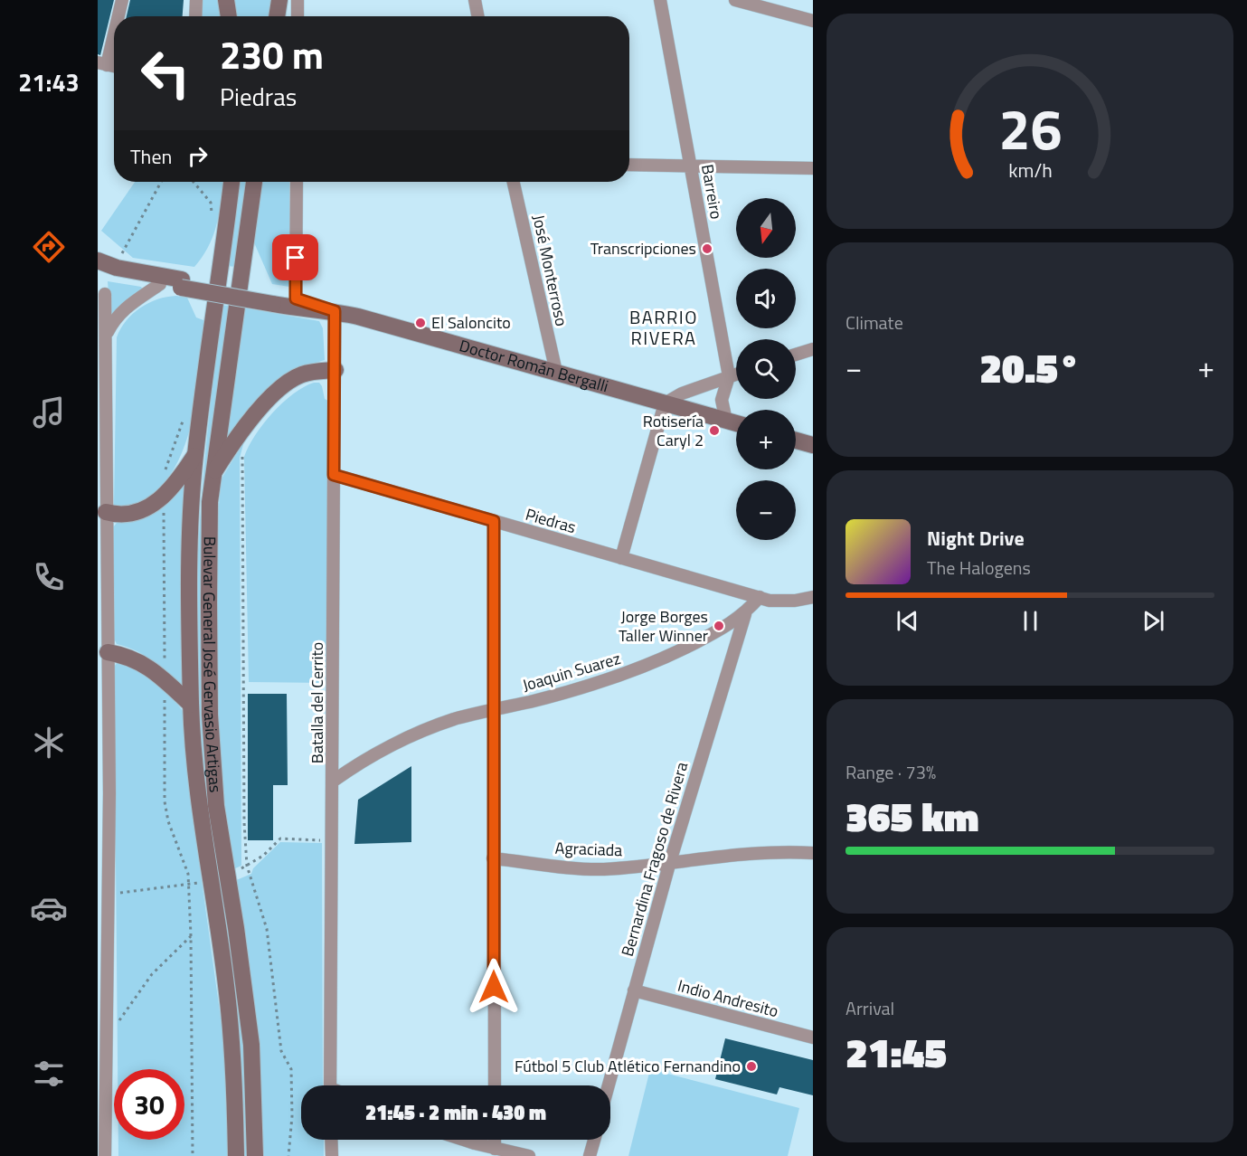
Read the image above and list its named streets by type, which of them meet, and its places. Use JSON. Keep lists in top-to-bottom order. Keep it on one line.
{"streets":{"main road":["Doctor Román Bergalli","Bulevar General José Gervasio Artigas"],"street":["Barreiro","José Monterroso","Piedras","Joaquin Suarez","Batalla del Cerrito","Agraciada","Bernardina Fragoso de Rivera","Indio Andresito"]},"crossings":[["Barreiro","Doctor Román Bergalli"],["José Monterroso","Doctor Román Bergalli"],["Doctor Román Bergalli","Batalla del Cerrito"],["Piedras","Joaquin Suarez"],["Piedras","Batalla del Cerrito"],["Joaquin Suarez","Batalla del Cerrito"],["Joaquin Suarez","Bernardina Fragoso de Rivera"],["Agraciada","Bernardina Fragoso de Rivera"],["Bernardina Fragoso de Rivera","Indio Andresito"]],"districts":["BARRIO RIVERA"],"places":["Transcripciones","El Saloncito","Rotisería Caryl 2","Jorge Borges Taller Winner","Fútbol 5 Club Atlético Fernandino"],"north":"bottom","page":{"tabs":"21:43","turn":["230 m","Piedras"],"then":"Then","map_buttons":["+","−"],"tile":["Climate",["Range · 73%","365 km"],["Arrival","21:45"]],"heat":["−","20.5°","+"],"song":["Night Drive","The Halogens"],"limit":"30","trip":"21:45 · 2 min · 430 m","gauge":["26","km/h"]}}
